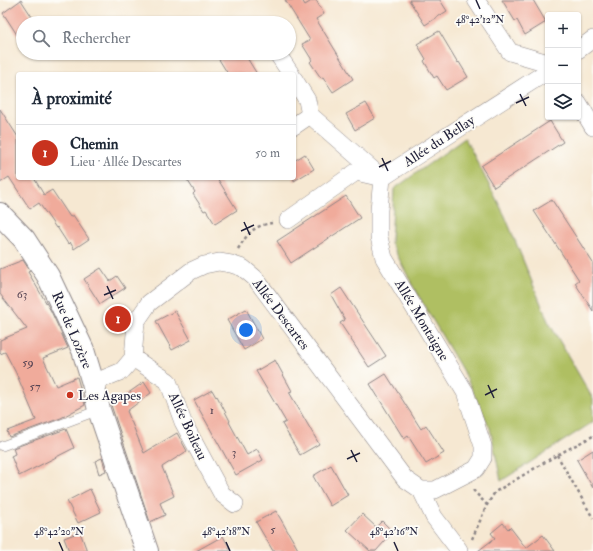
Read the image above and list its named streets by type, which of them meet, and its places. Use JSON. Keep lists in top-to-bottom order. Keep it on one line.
{"streets":{"street":["Allée du Bellay","Allée Descartes","Allée Montaigne","Rue de Lozère","Allée Boileau"]},"crossings":[["Allée du Bellay","Allée Montaigne"],["Allée Descartes","Allée Boileau"]],"places":["Les Agapes"],"house_numbers":["63","59","57","1","3","5"],"page":{"map_buttons":["+","−"],"search":"Rechercher","heading":"À proximité","list":[{"mark":"1","name":"Chemin","note":"Lieu · Allée Descartes","value":"50 m"}],"pins":"1"},"coordinates":["48°42'12\"N","48°42'20\"N","48°42'18\"N","48°42'16\"N"]}
